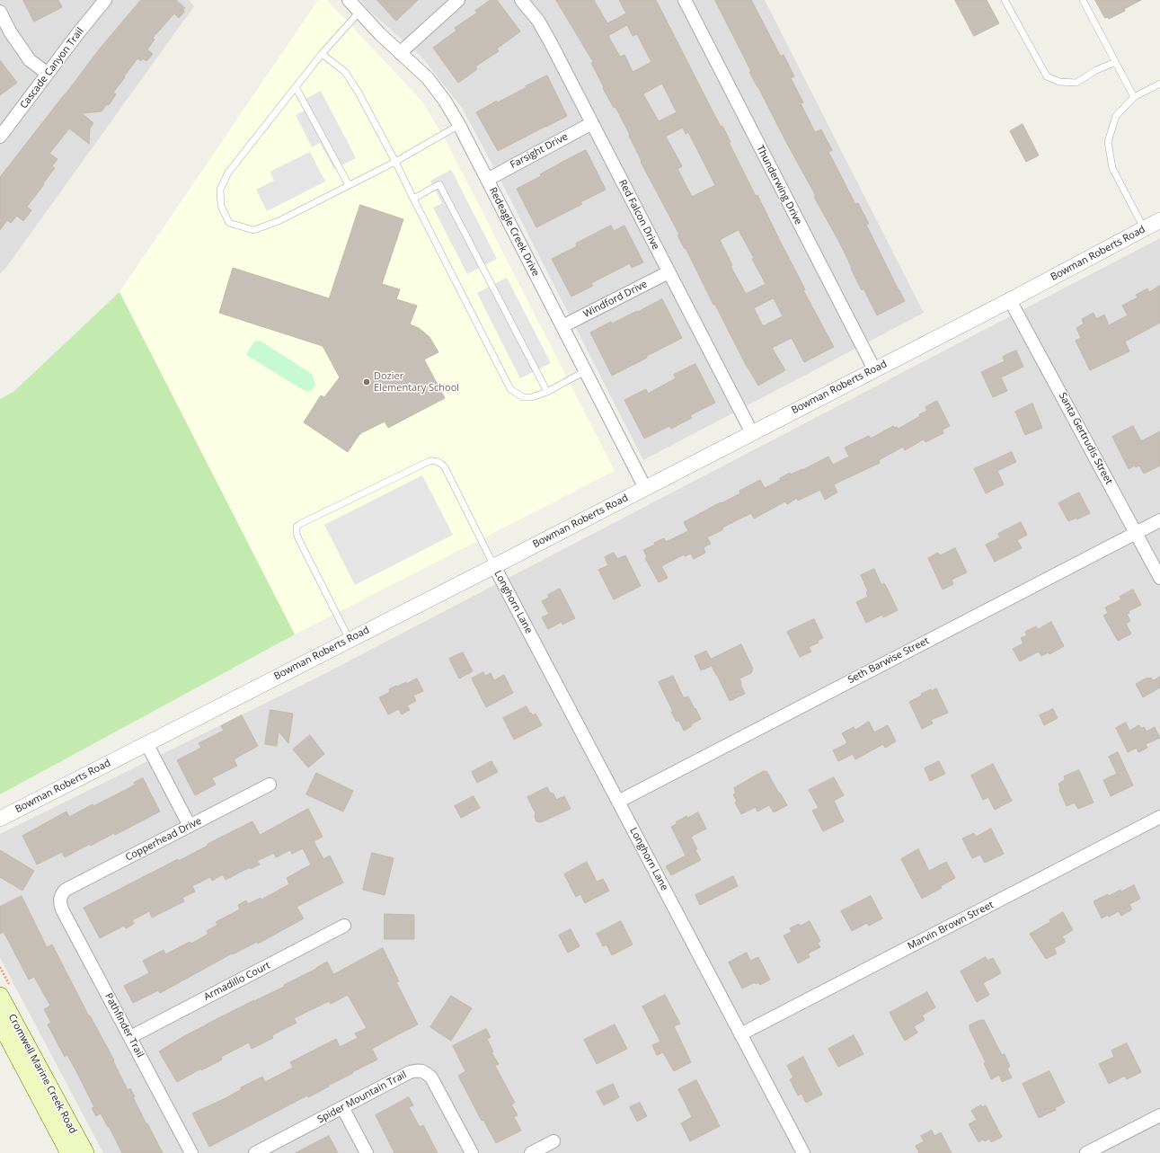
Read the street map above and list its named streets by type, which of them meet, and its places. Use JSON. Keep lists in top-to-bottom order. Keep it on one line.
{"streets":{"main road":["Cromwell Marine Creek Road"],"street":["Cascade Canyon Trail","Farsight Drive","Thunderwing Drive","Red Falcon Drive","Redeagle Creek Drive","Bowman Roberts Road","Windford Drive","Santa Gertrudis Street","Longhorn Lane","Seth Barwise Street","Copperhead Drive","Marvin Brown Street","Armadillo Court","Pathfinder Trail","Spider Mountain Trail"]},"crossings":[["Farsight Drive","Red Falcon Drive"],["Farsight Drive","Redeagle Creek Drive"],["Thunderwing Drive","Bowman Roberts Road"],["Red Falcon Drive","Bowman Roberts Road"],["Red Falcon Drive","Windford Drive"],["Redeagle Creek Drive","Bowman Roberts Road"],["Redeagle Creek Drive","Windford Drive"],["Bowman Roberts Road","Santa Gertrudis Street"],["Bowman Roberts Road","Longhorn Lane"],["Santa Gertrudis Street","Seth Barwise Street"],["Longhorn Lane","Seth Barwise Street"],["Longhorn Lane","Marvin Brown Street"],["Copperhead Drive","Pathfinder Trail"],["Armadillo Court","Pathfinder Trail"]],"places":["Dozier Elementary School"]}
